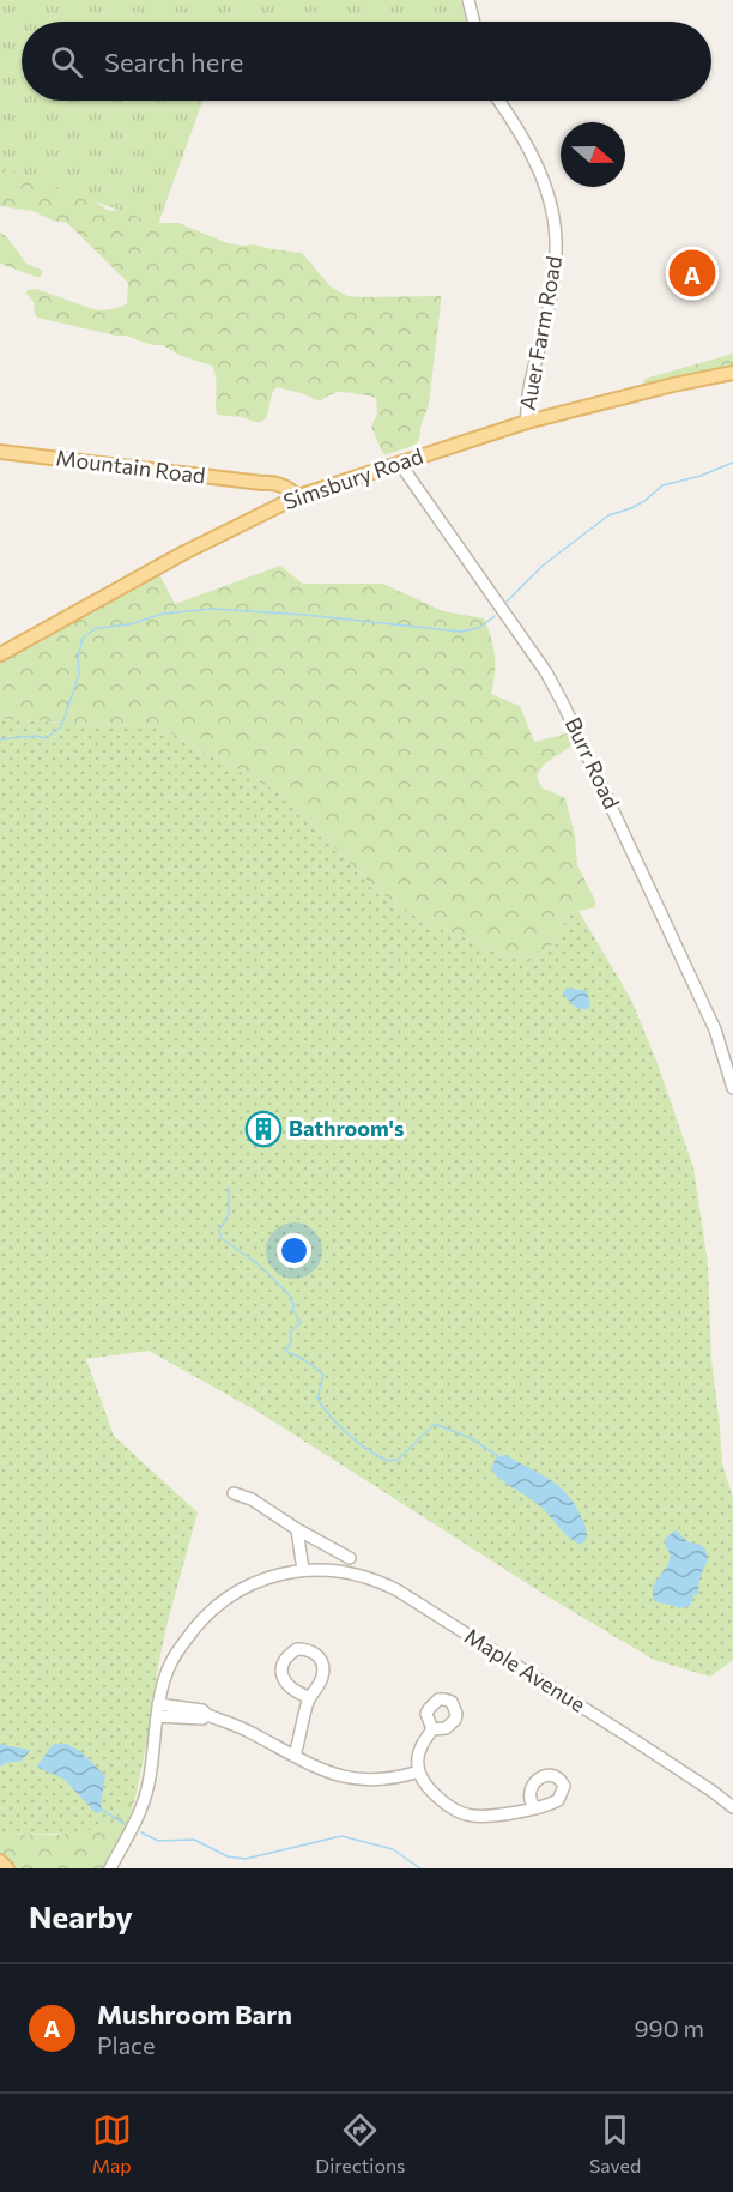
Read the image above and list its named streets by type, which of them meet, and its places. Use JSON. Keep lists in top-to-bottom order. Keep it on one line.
{"streets":{"main road":["Mountain Road","Simsbury Road"],"street":["Auer Farm Road","Burr Road","Maple Avenue"]},"crossings":[["Auer Farm Road","Simsbury Road"],["Mountain Road","Simsbury Road"],["Simsbury Road","Burr Road"]],"places":{"building":["Bathroom's"]},"north":"right","page":{"search":"Search here","pins":"A","heading":"Nearby","list":[{"mark":"A","name":"Mushroom Barn","note":"Place","value":"990 m"}],"nav":["Map","Directions","Saved"]}}
